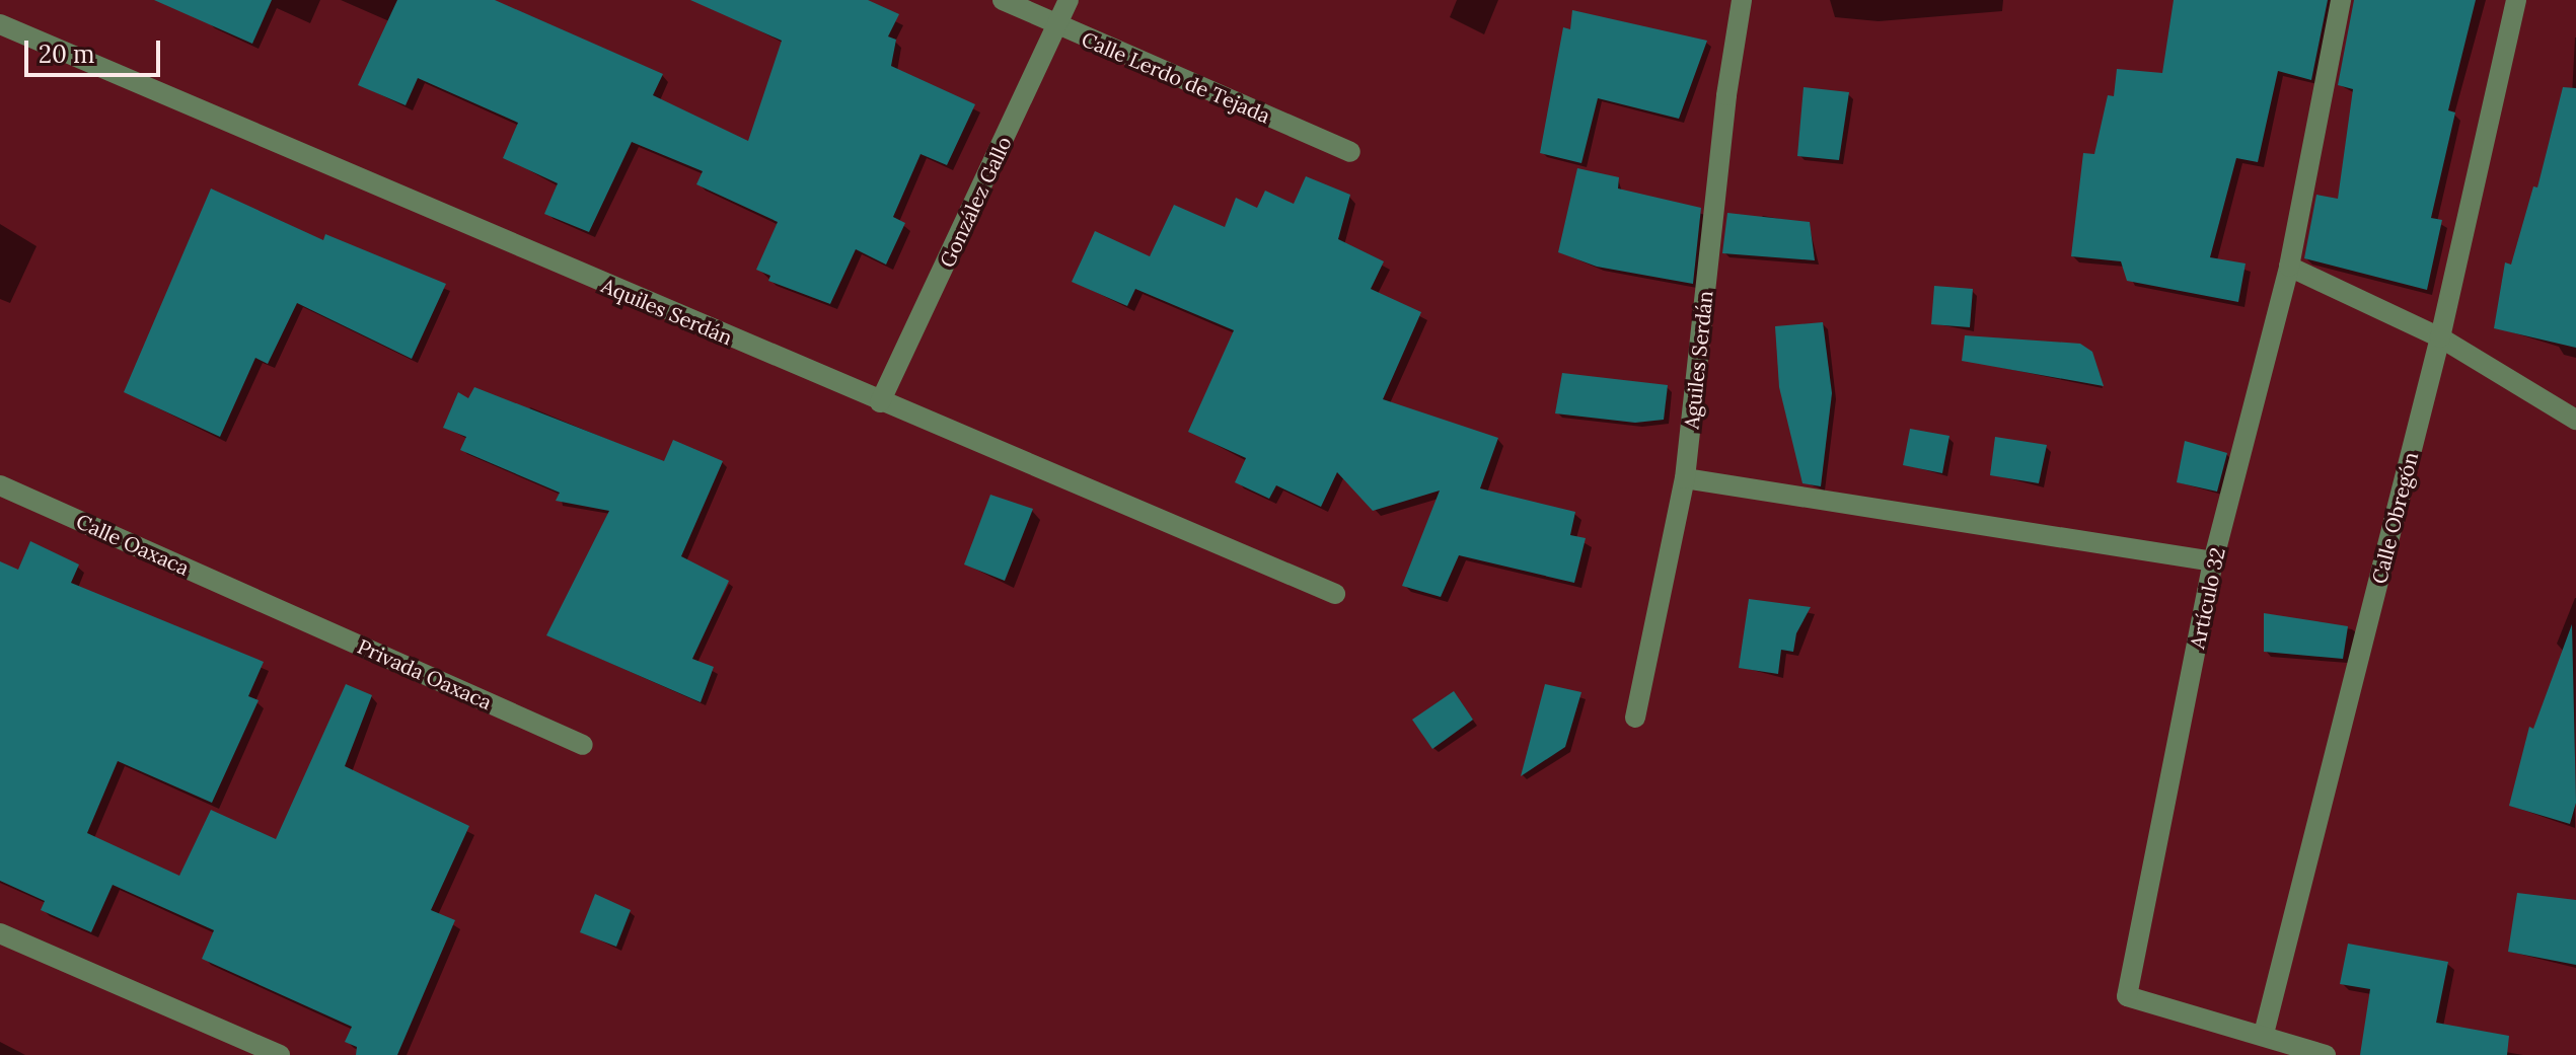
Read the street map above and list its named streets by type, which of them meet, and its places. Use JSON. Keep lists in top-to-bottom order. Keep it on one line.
{"streets":{"street":["Calle Lerdo de Tejada","González Gallo","Aquiles Serdán","Aguiles Serdán","Calle Obregón","Calle Oaxaca","Artículo 32","Privada Oaxaca"]},"crossings":[["Calle Lerdo de Tejada","González Gallo"],["González Gallo","Aquiles Serdán"],["Calle Obregón","Artículo 32"],["Calle Oaxaca","Privada Oaxaca"]],"scale_bar":"20 m"}
